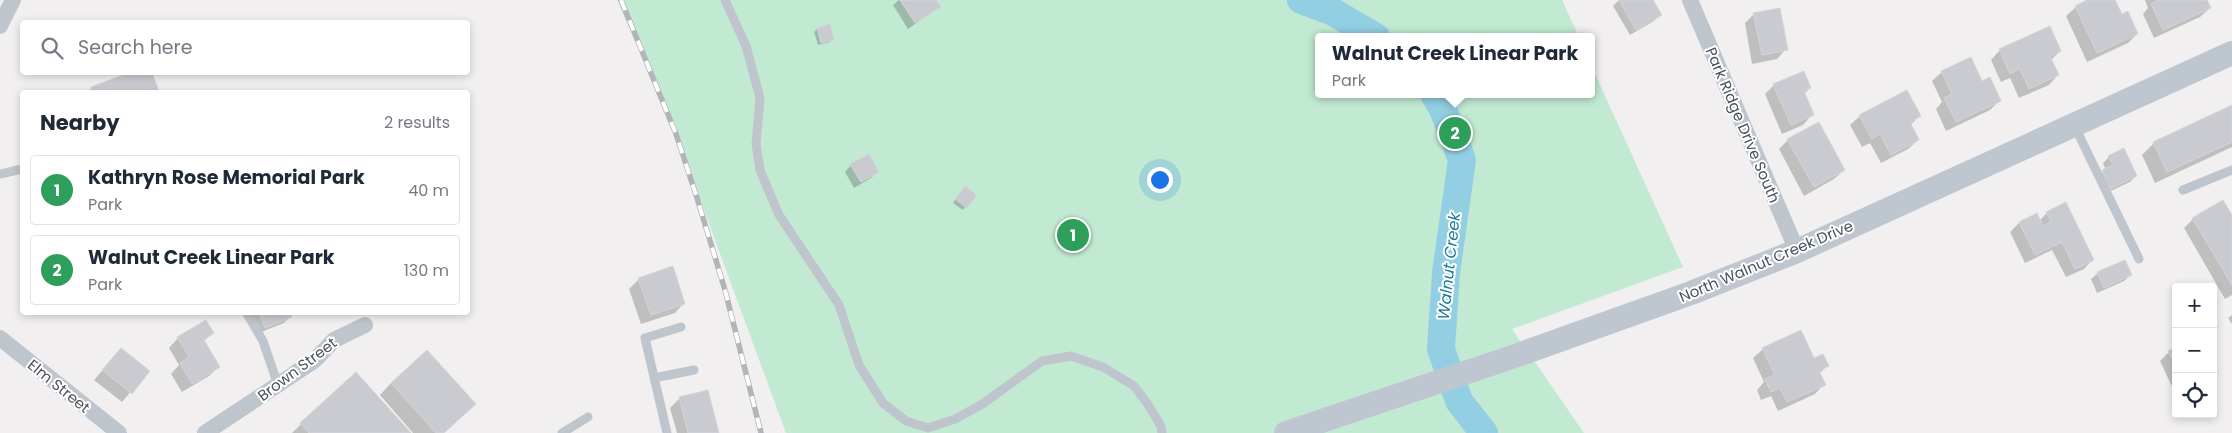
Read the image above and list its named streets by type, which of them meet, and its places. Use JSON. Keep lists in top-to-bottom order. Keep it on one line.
{"streets":{"main road":["North Walnut Creek Drive"],"street":["Park Ridge Drive South","Brown Street","Elm Street"]},"crossings":[["Park Ridge Drive South","North Walnut Creek Drive"]],"water":["Walnut Creek"],"page":{"search":"Search here","popup":["Walnut Creek Linear Park","Park"],"heading":["Nearby","2 results"],"pins":["2","1"],"list":[{"mark":"1","name":"Kathryn Rose Memorial Park","note":"Park","value":"40 m"},{"mark":"2","name":"Walnut Creek Linear Park","note":"Park","value":"130 m"}],"map_buttons":["+","−"]}}
